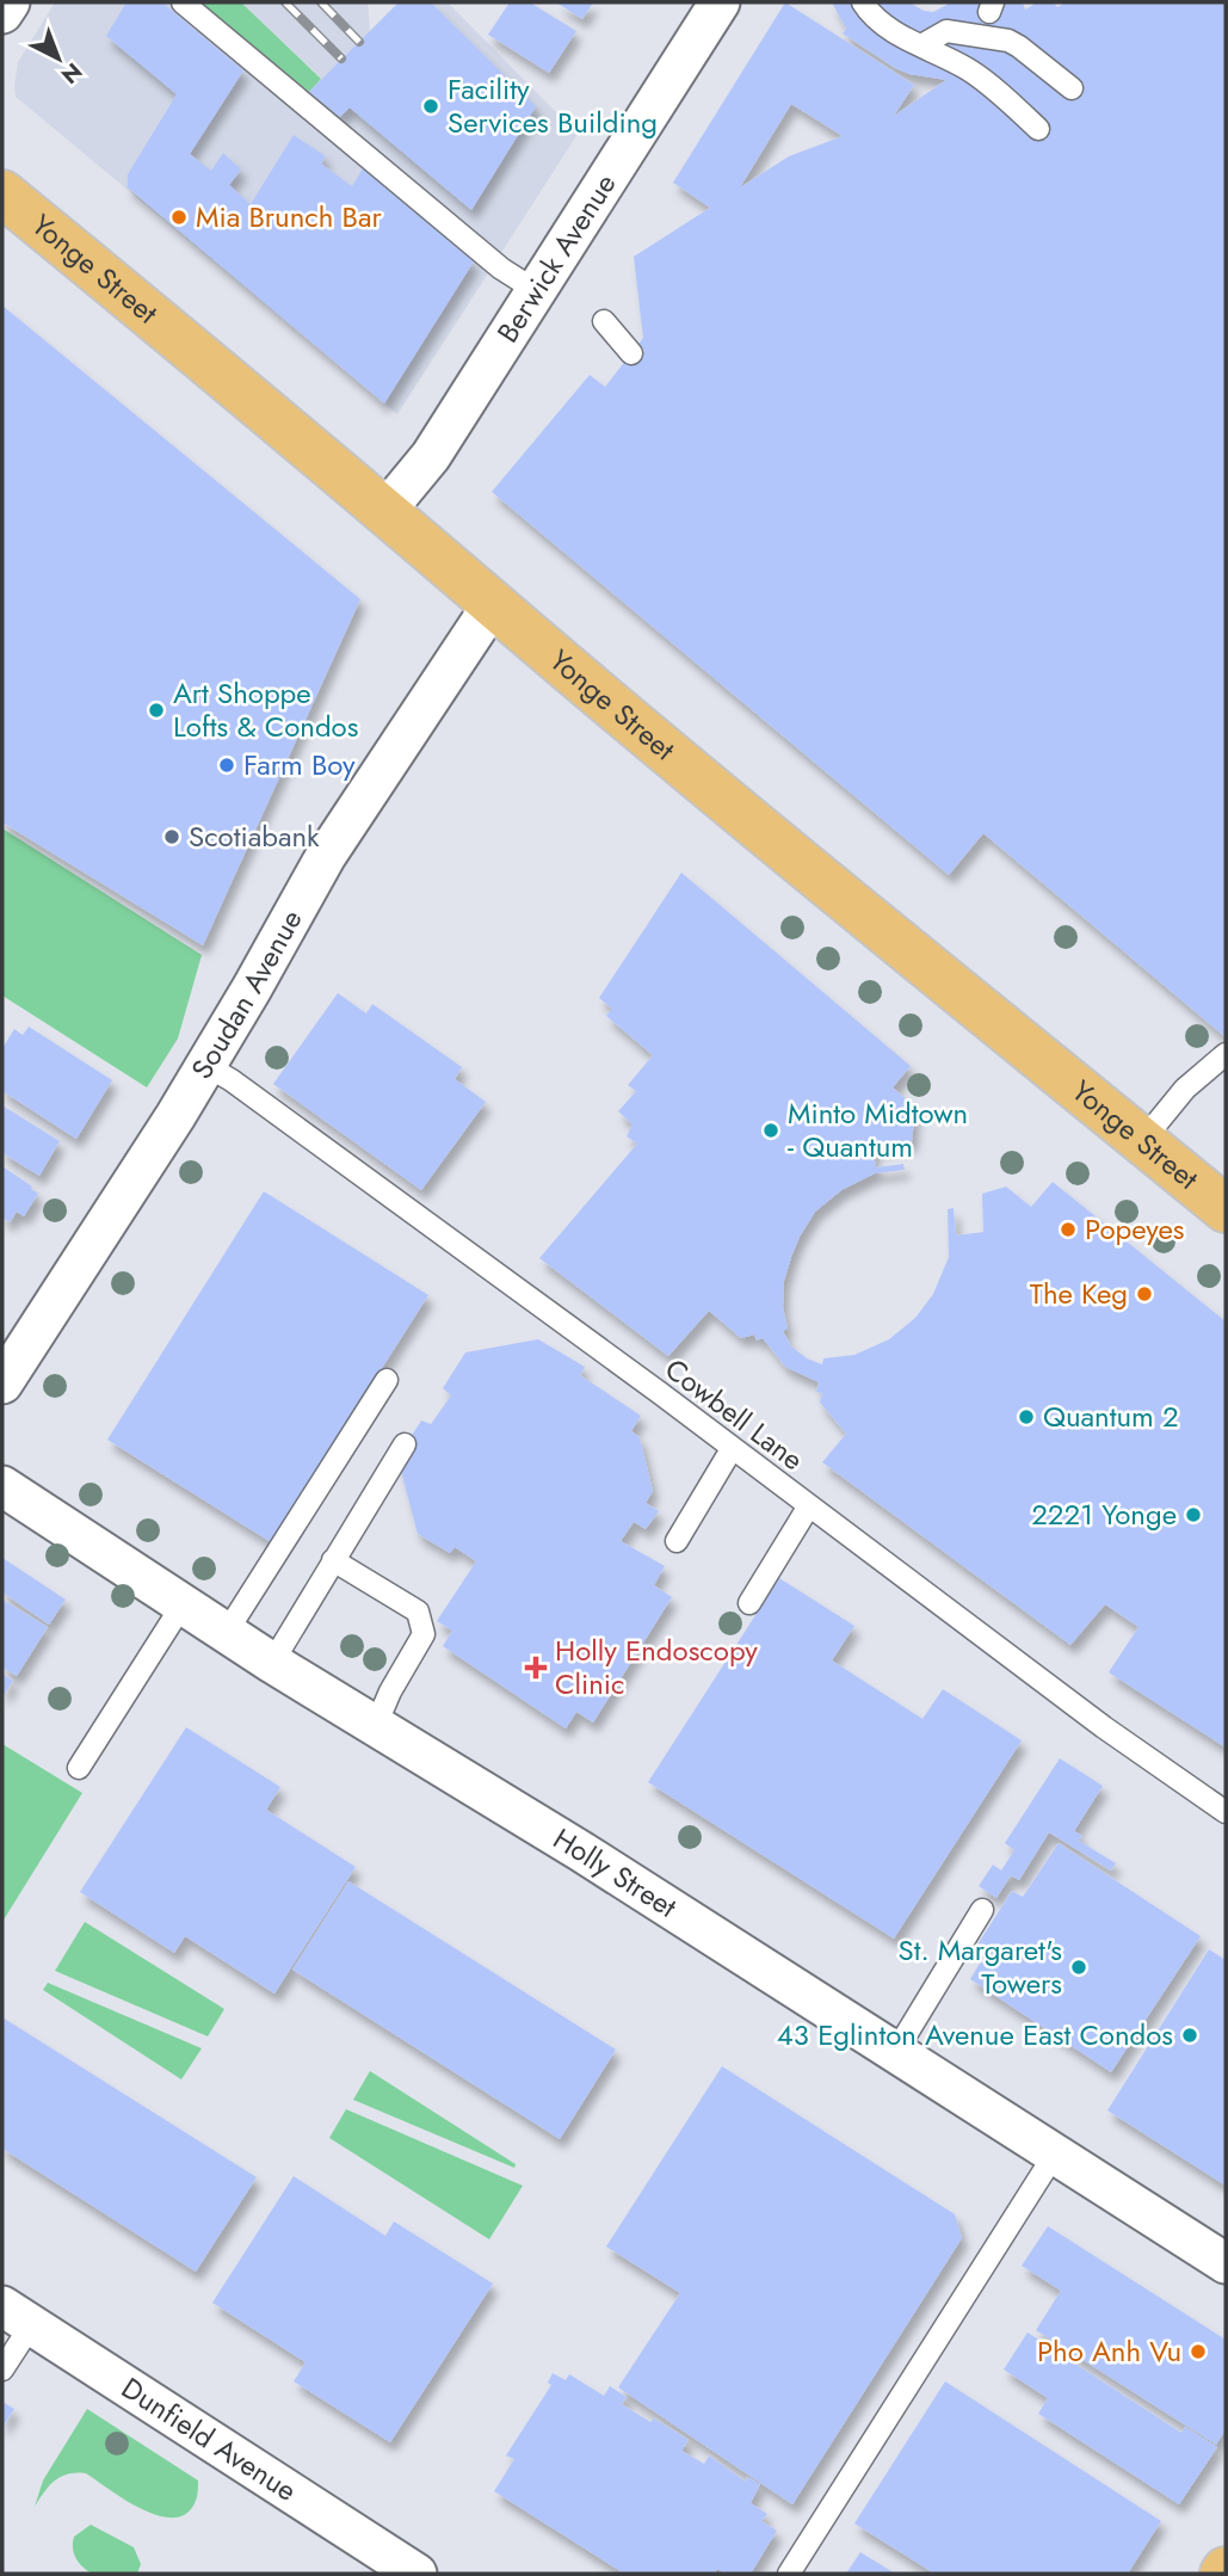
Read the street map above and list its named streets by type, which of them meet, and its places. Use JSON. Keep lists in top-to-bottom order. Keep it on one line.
{"streets":{"main road":["Yonge Street"],"street":["Berwick Avenue","Soudan Avenue","Holly Street","Dunfield Avenue"],"lane":["Cowbell Lane"]},"crossings":[["Berwick Avenue","Yonge Street"],["Yonge Street","Soudan Avenue"],["Soudan Avenue","Cowbell Lane"]],"places":{"other":["Facility Services Building","Mia Brunch Bar","Art Shoppe Lofts & Condos","Farm Boy","Scotiabank","Minto Midtown - Quantum","Popeyes","The Keg","Quantum 2","2221 Yonge","St. Margaret's Towers","43 Eglinton Avenue East Condos","Pho Anh Vu"],"health":["Holly Endoscopy Clinic"]},"north":"bottom right"}
